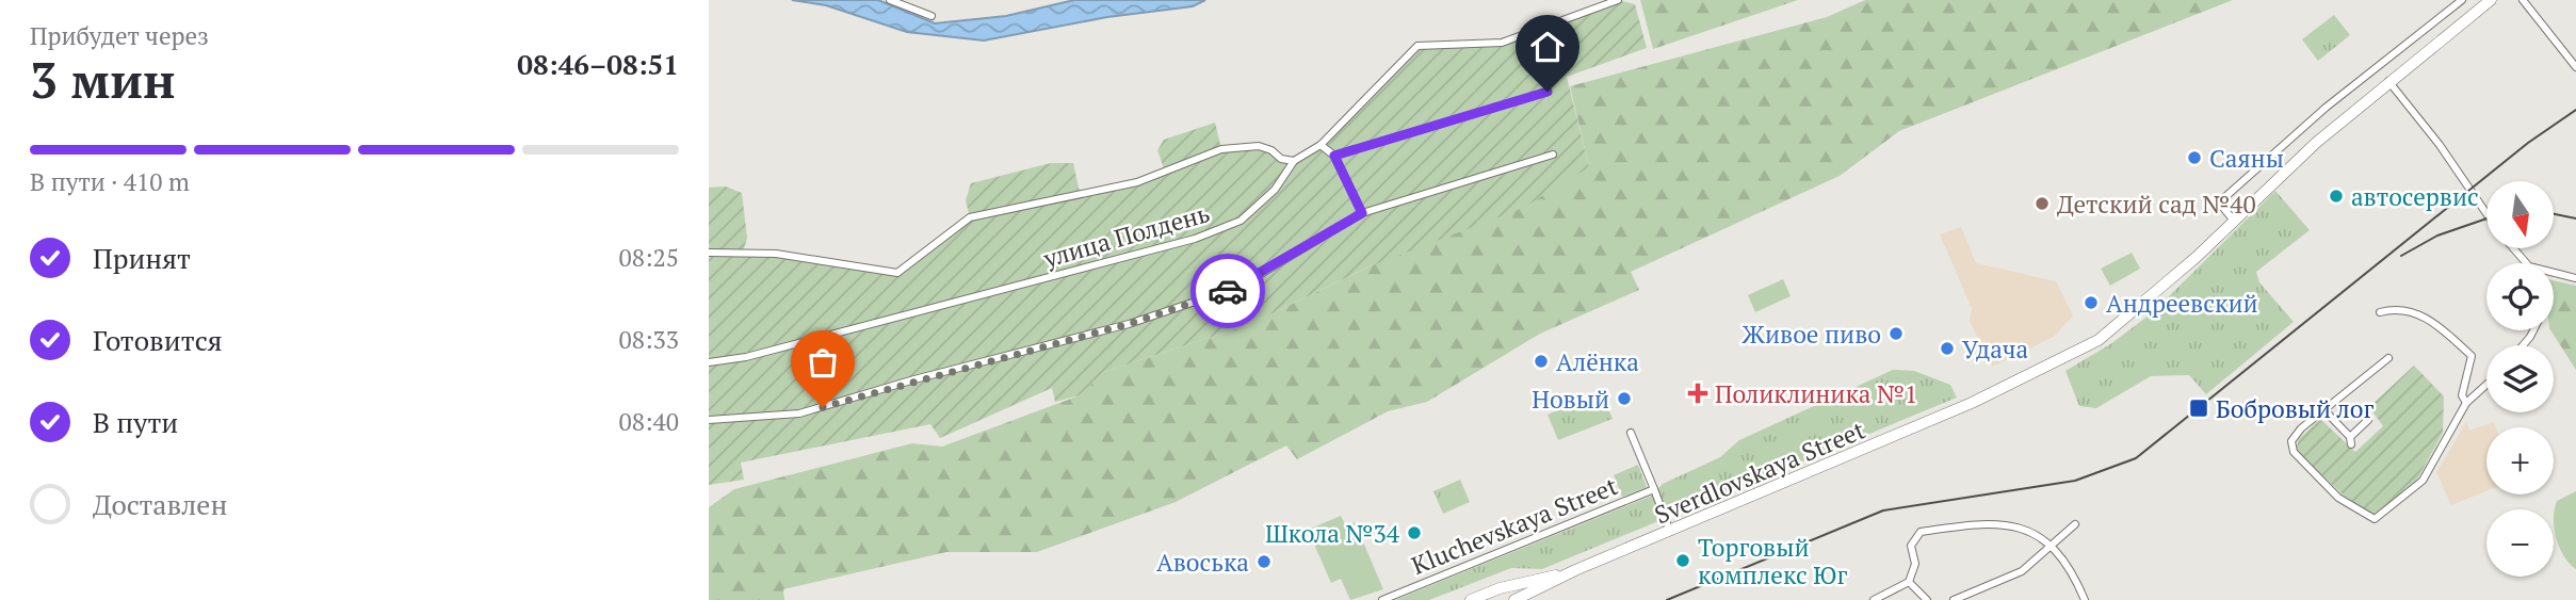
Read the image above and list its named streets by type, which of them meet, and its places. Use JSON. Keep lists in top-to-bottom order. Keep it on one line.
{"streets":{"highway":["Sverdlovskaya Street"],"street":["улица Полдень","Kluchevskaya Street"]},"places":{"other":["Саяны","автосервис","Детский сад №40","Андреевский","Живое пиво","Удача","Алёнка","Новый","Школа №34","Торговый комплекс Юг","Авоська"],"health":["Поликлиника №1"],"transit":["Бобровый лог"]},"north":"bottom","page":{"heading":["3 мин","Прибудет через","08:46–08:51"],"bar":"В пути · 410 m","map_buttons":["+","−"],"list":[["Принят","08:25"],["Готовится","08:33"],["В пути","08:40"],"Доставлен"]}}
